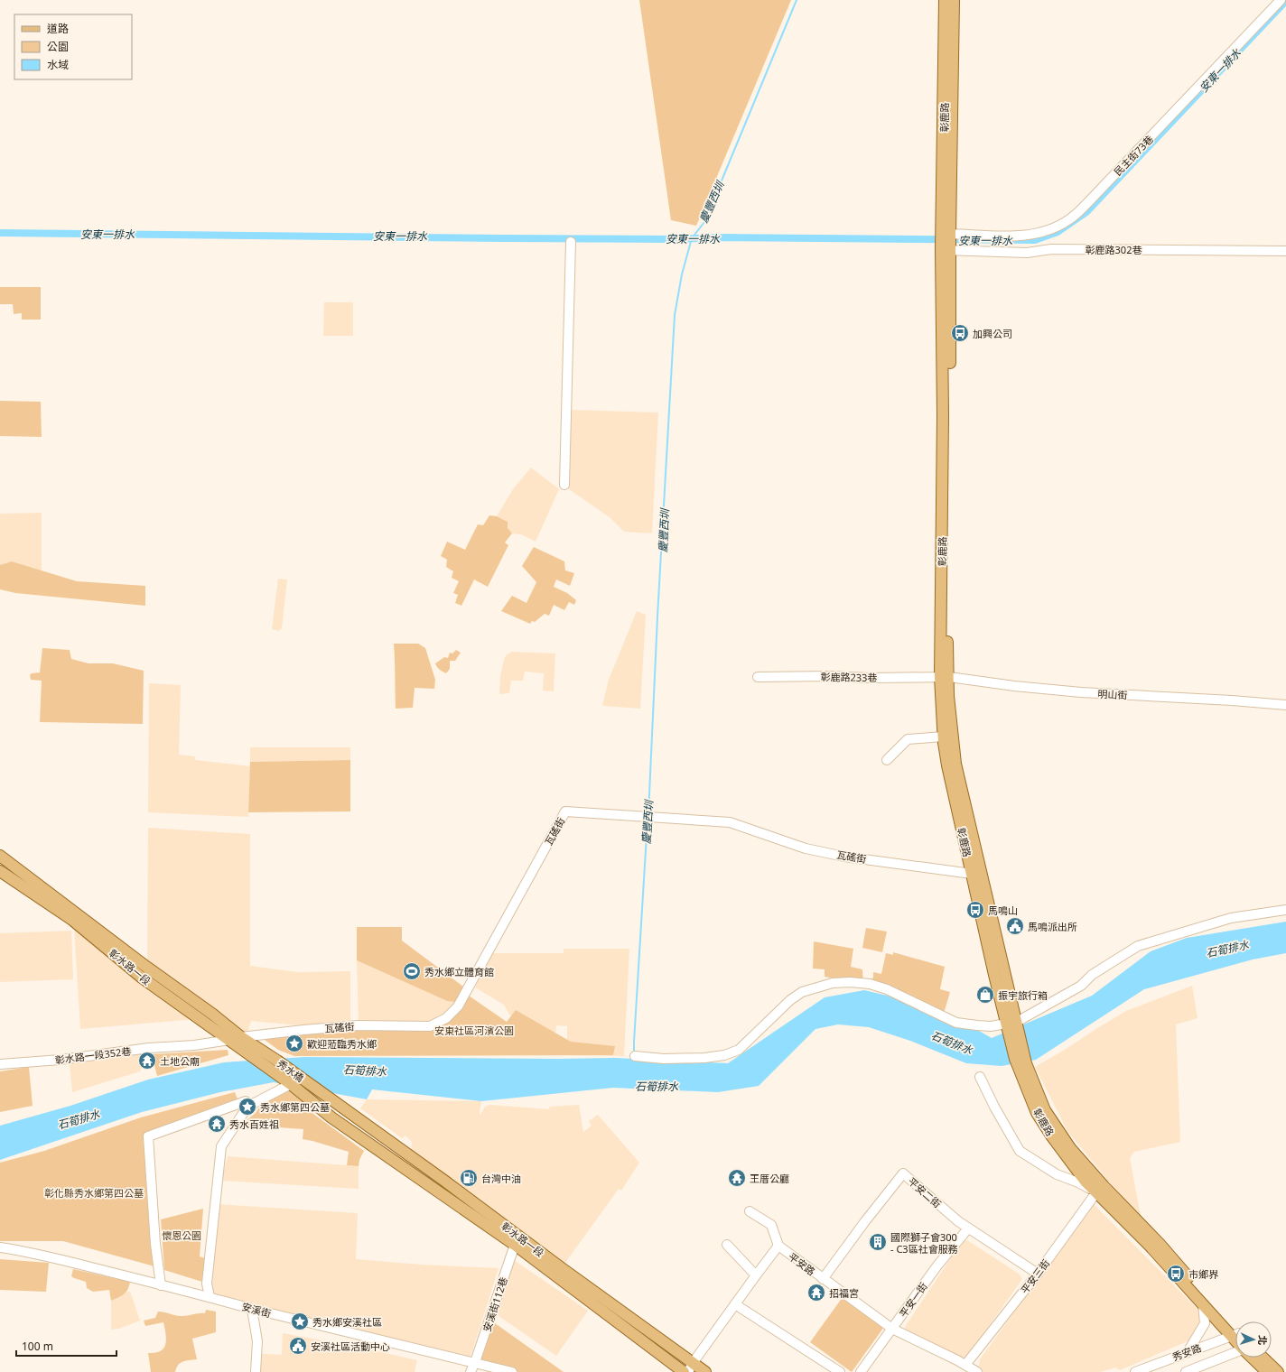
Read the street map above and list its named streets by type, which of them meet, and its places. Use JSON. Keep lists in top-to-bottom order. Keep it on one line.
{"streets":{"main road":["彰鹿路","彰水路一段","秀水橋"],"street":["民主街73巷","彰鹿路302巷","彰鹿路233巷","明山街","瓦磘街","彰水路一段352巷","平安二街","平安路","平安三街","平安一街","安溪街112巷","安溪街","秀安路"]},"crossings":[["彰鹿路","民主街73巷"],["彰鹿路","彰鹿路302巷"],["彰鹿路","彰鹿路233巷"],["彰鹿路","明山街"],["彰鹿路","瓦磘街"],["彰鹿路","平安三街"],["彰鹿路233巷","明山街"],["瓦磘街","彰水路一段"],["瓦磘街","彰水路一段352巷"],["瓦磘街","秀水橋"],["彰水路一段","彰水路一段352巷"],["彰水路一段","秀水橋"],["彰水路一段","平安路"],["彰水路一段","安溪街112巷"],["平安二街","平安路"],["平安二街","平安三街"],["平安二街","平安一街"],["平安路","平安三街"],["平安路","平安一街"],["安溪街112巷","安溪街"]],"water":["安東一排水","慶豐西圳","石筍排水"],"parks":["安東社區河濱公園","彰化縣秀水鄉第四公墓","懷恩公園"],"places":{"bus stop":["加興公司","馬鳴山","市鄉界"],"public building":["馬鳴派出所","安溪社區活動中心"],"sports":["秀水鄉立體育館"],"shop":["振宇旅行箱"],"place":["歡迎蒞臨秀水鄉","秀水鄉第四公墓","秀水鄉安溪社區"],"temple":["土地公廟","秀水百姓祖","王厝公廳","招福宮"],"fuel station":["台灣中油"],"building":["國際獅子會300 - C3區社會服務"]},"legend":["道路","公園","水域"],"scale_bar":"100 m","north":"right"}
